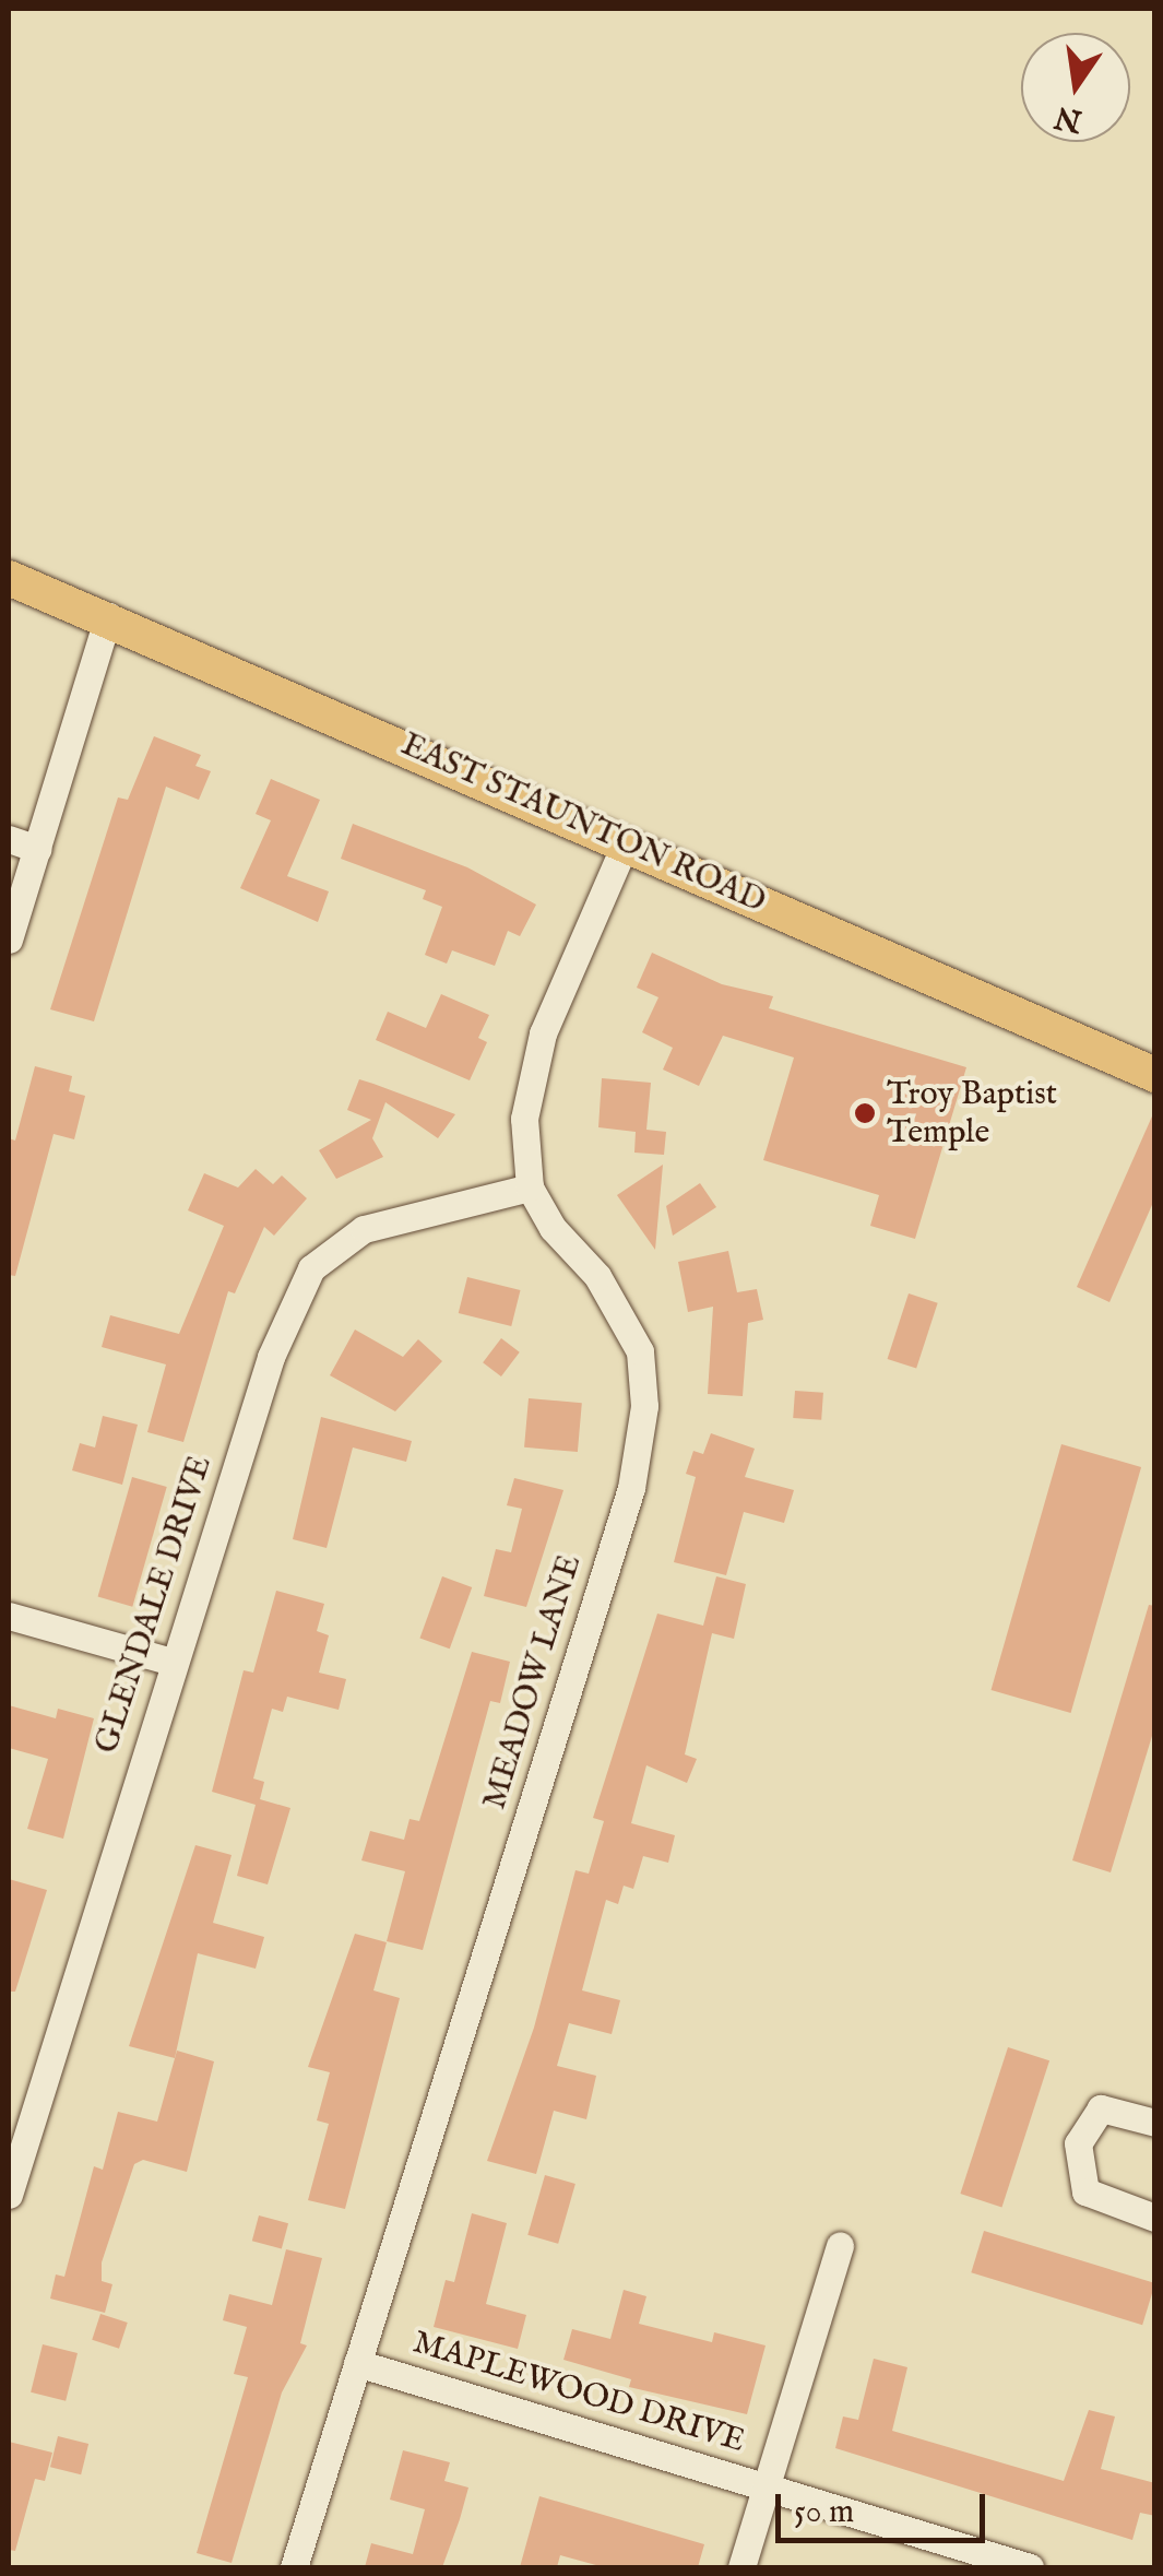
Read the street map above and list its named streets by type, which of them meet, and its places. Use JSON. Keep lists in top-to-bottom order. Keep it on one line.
{"streets":{"main road":["EAST STAUNTON ROAD"],"street":["GLENDALE DRIVE","MEADOW LANE","MAPLEWOOD DRIVE"]},"crossings":[["GLENDALE DRIVE","MEADOW LANE"],["MEADOW LANE","MAPLEWOOD DRIVE"]],"places":["Troy Baptist Temple"],"scale_bar":"50 m","north":"bottom"}
